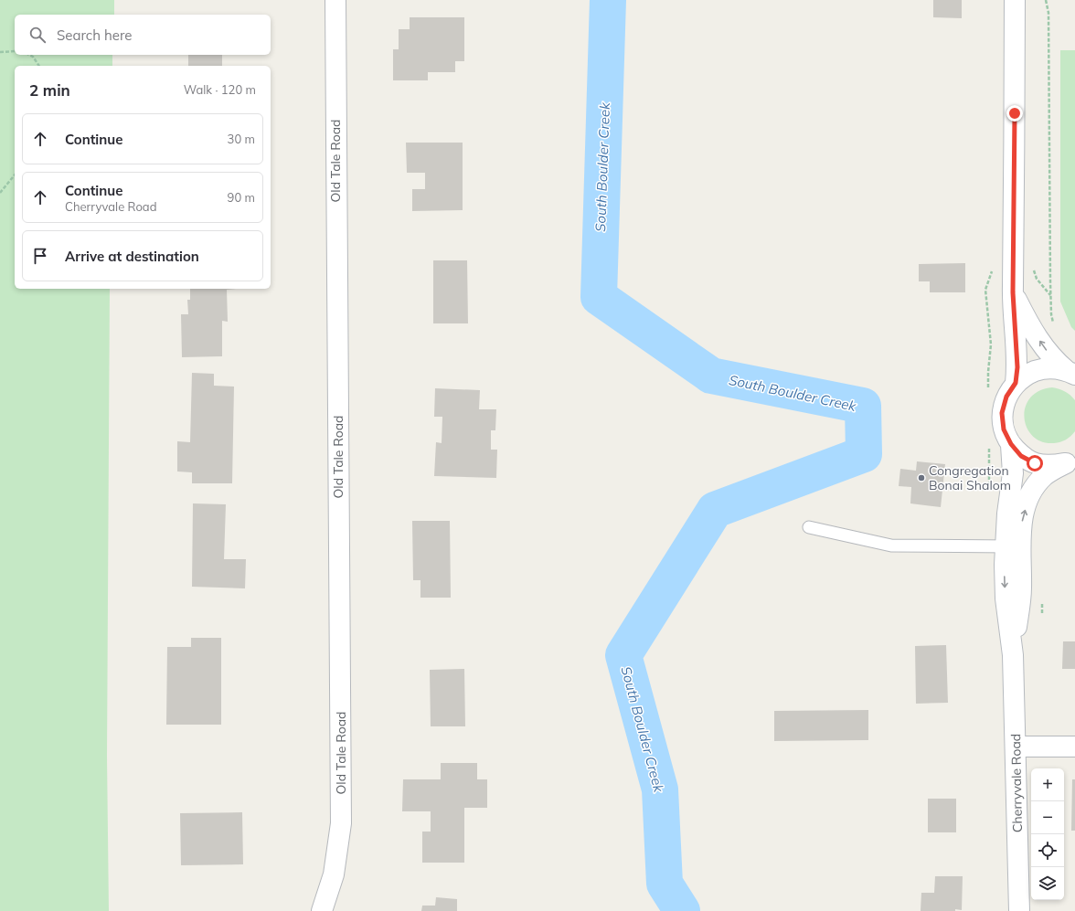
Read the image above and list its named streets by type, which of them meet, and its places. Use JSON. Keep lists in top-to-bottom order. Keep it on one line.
{"streets":{"street":["Old Tale Road","Cherryvale Road"]},"water":["South Boulder Creek"],"places":["Congregation Bonai Shalom"],"page":{"search":"Search here","heading":["2 min","Walk · 120 m"],"list":[["Continue","30 m"],["Continue","Cherryvale Road","90 m"],"Arrive at destination"],"map_buttons":["+","−"]}}
